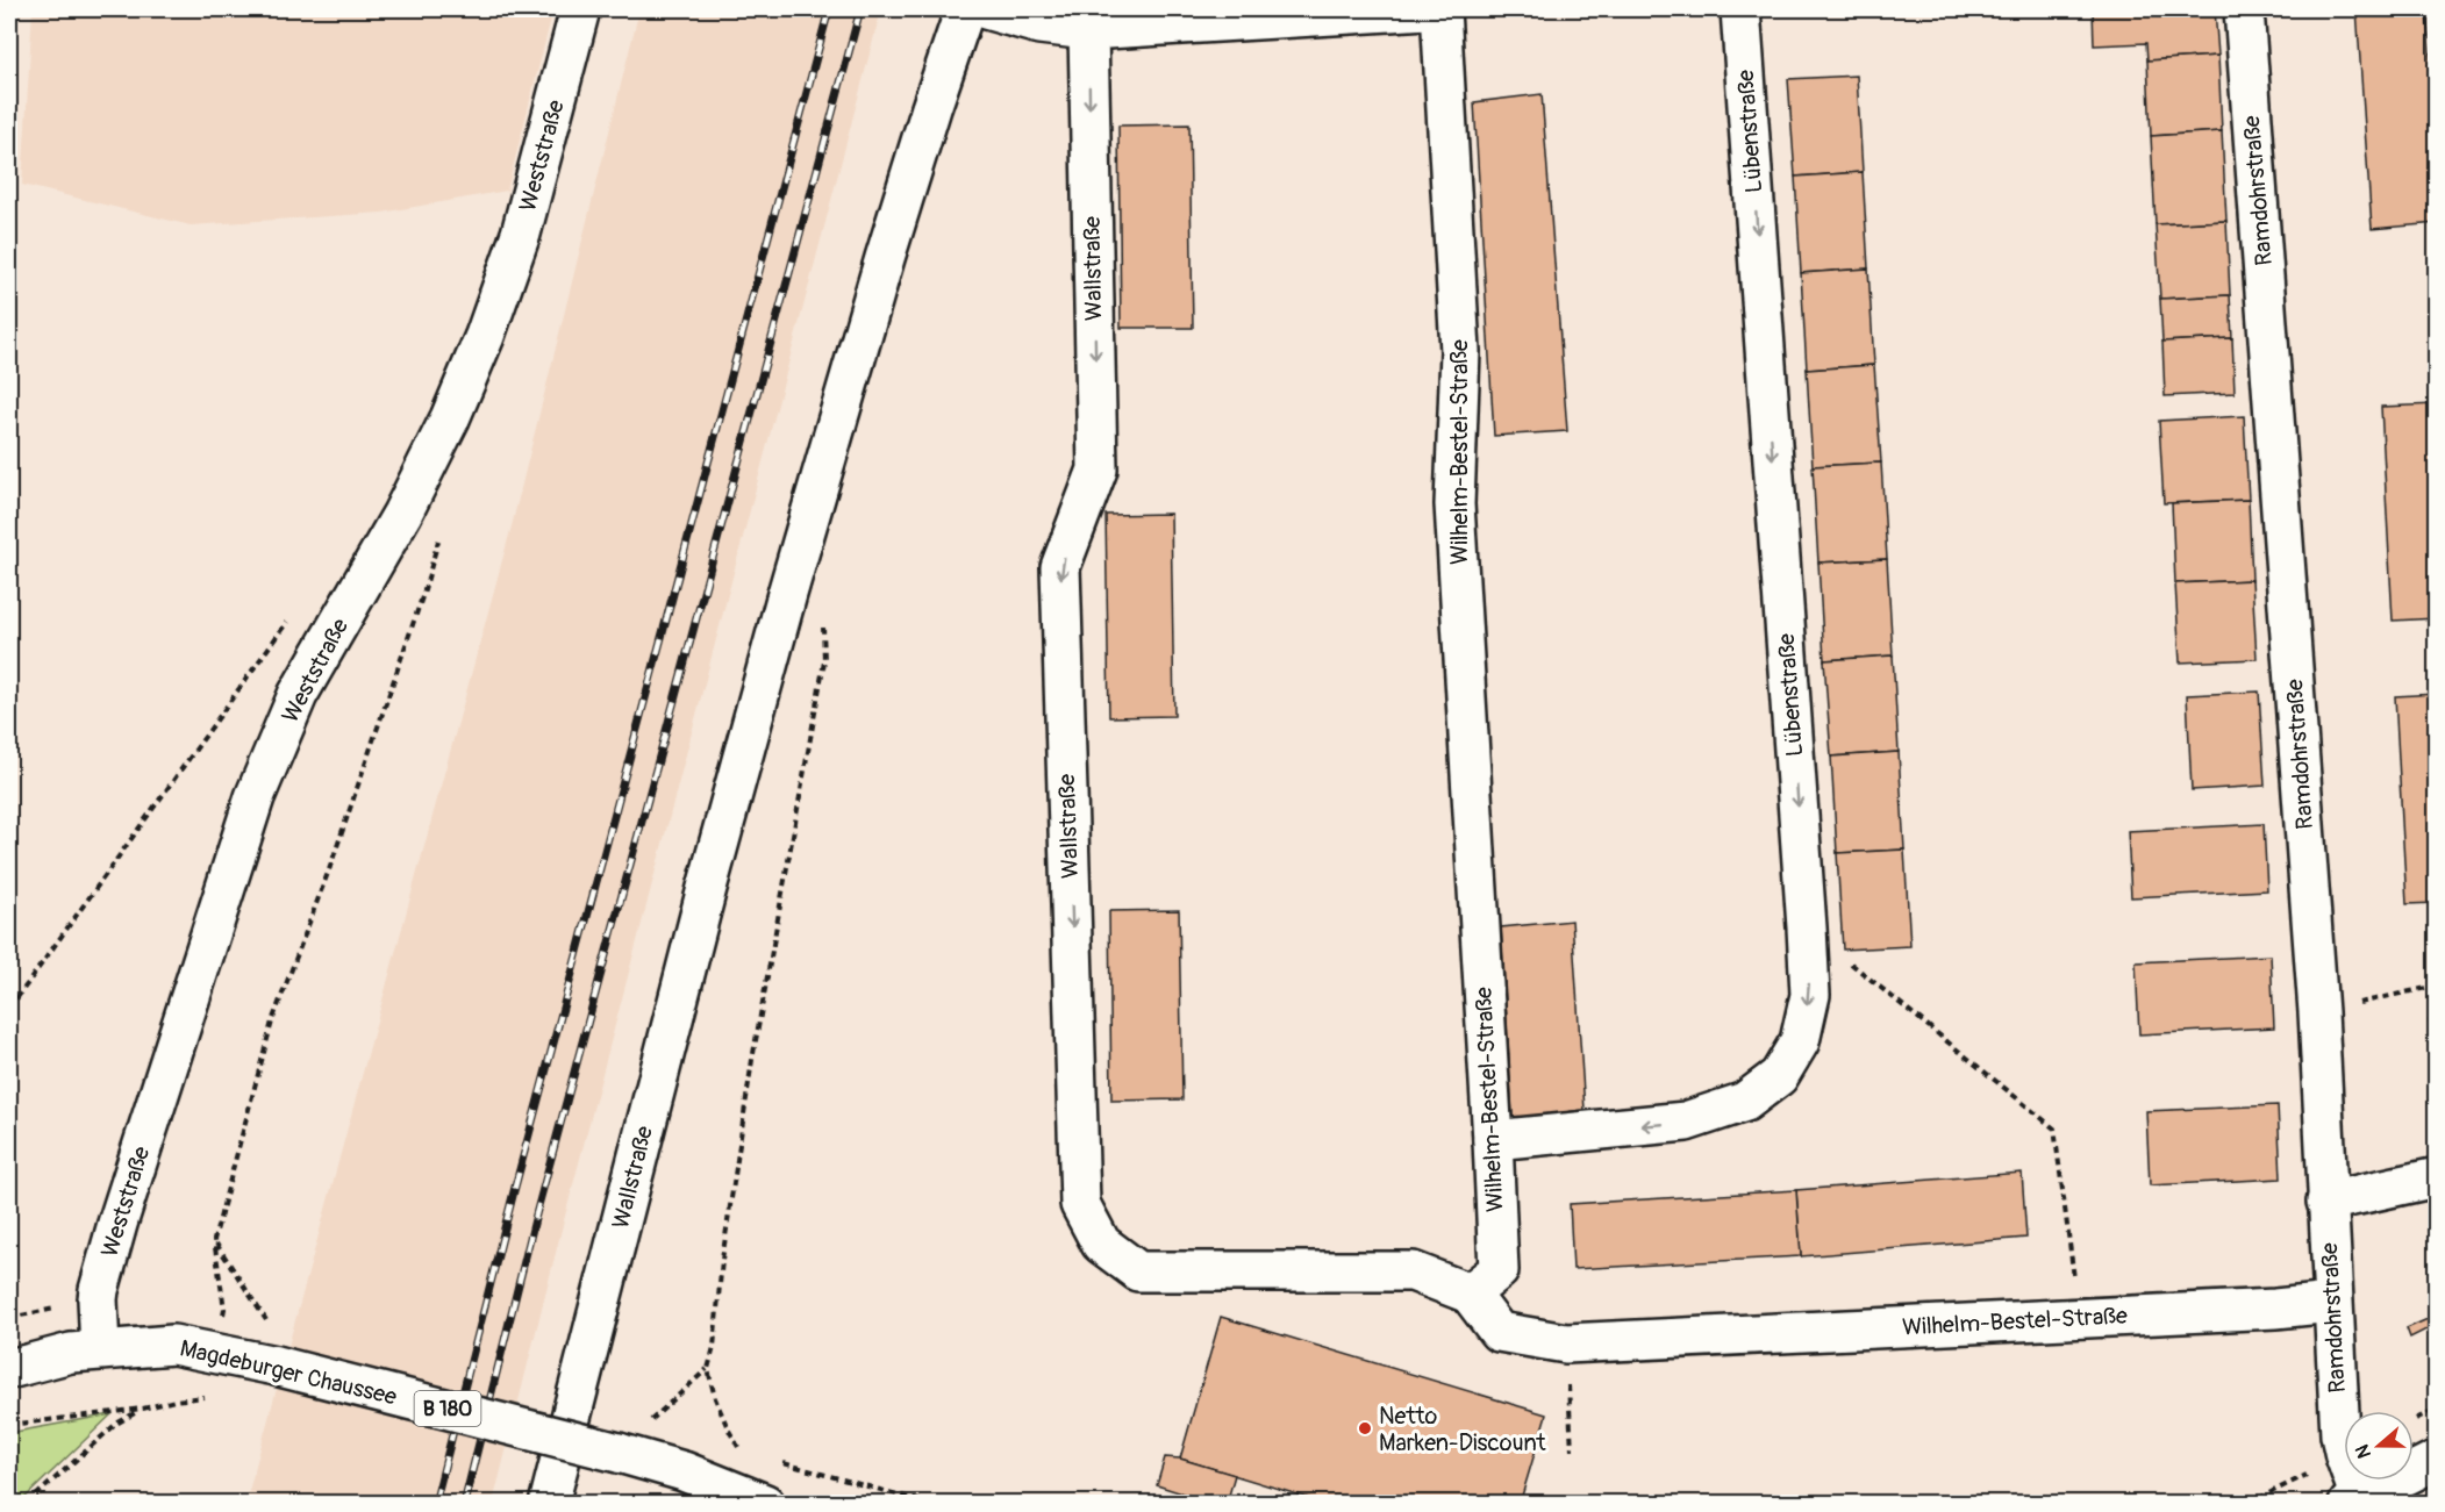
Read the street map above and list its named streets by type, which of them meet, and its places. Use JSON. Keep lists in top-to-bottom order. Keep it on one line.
{"streets":{"street":["Lübenstraße","Weststraße","Ramdohrstraße","Wallstraße","Wilhelm-Bestel-Straße","Magdeburger Chaussee","B 180"]},"crossings":[["Lübenstraße","Wilhelm-Bestel-Straße"],["Weststraße","Magdeburger Chaussee"],["Ramdohrstraße","Wilhelm-Bestel-Straße"],["Wallstraße","Wilhelm-Bestel-Straße"]],"one_way":["Lübenstraße","Wallstraße"],"places":["Netto Marken-Discount"],"north":"left"}
